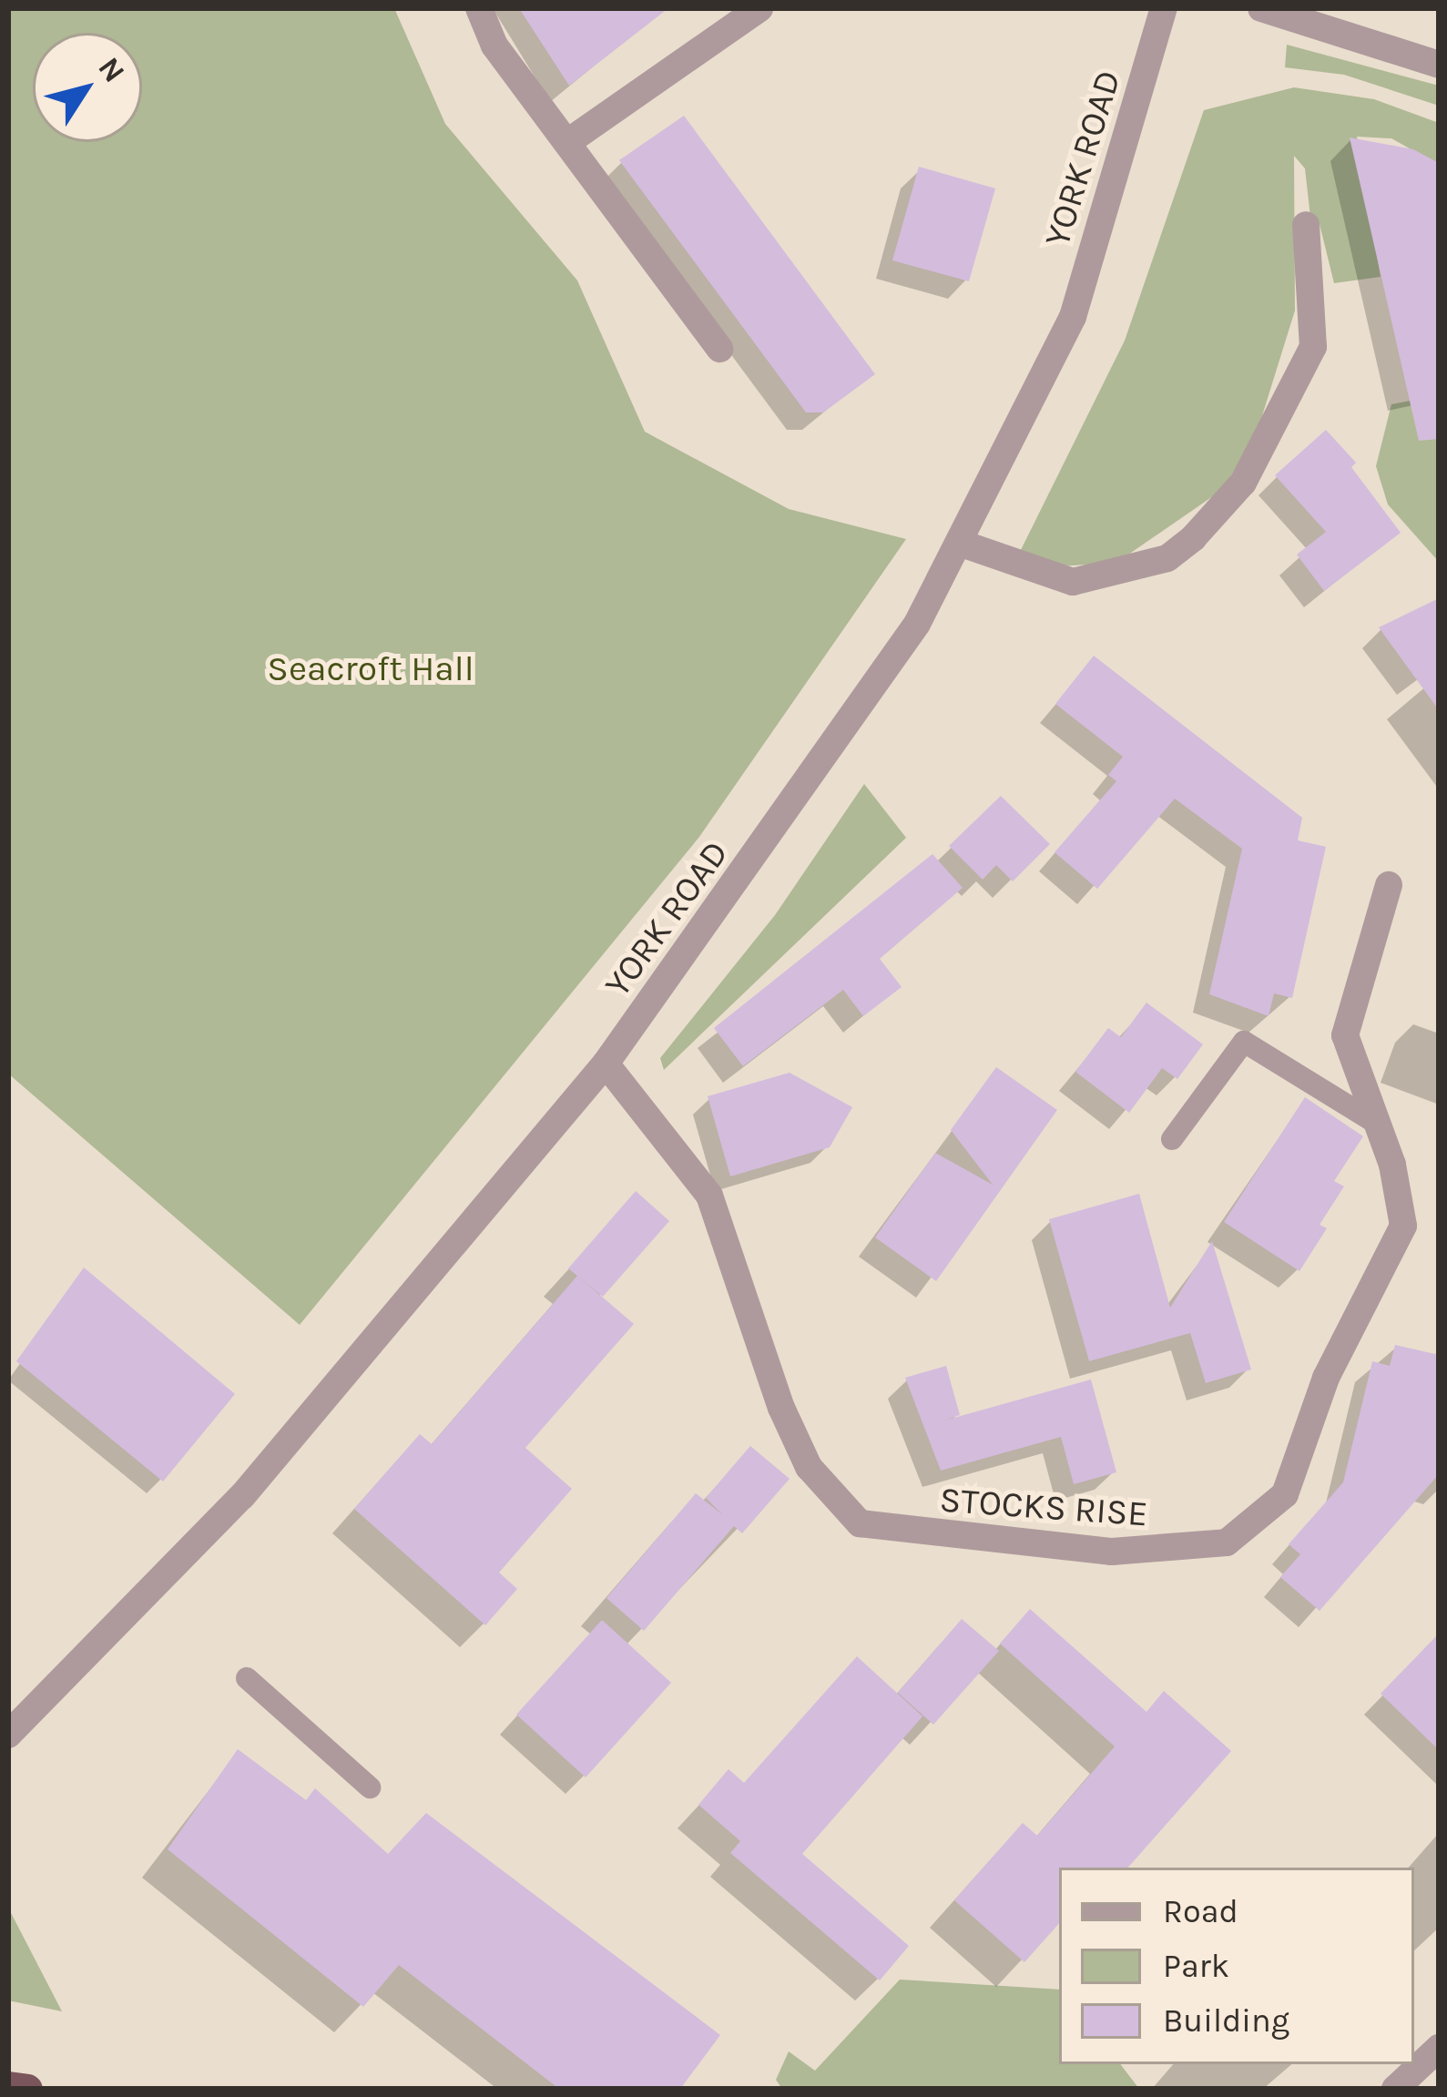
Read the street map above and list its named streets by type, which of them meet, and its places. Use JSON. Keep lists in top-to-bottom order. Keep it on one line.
{"streets":{"street":["YORK ROAD","STOCKS RISE"]},"crossings":[["YORK ROAD","STOCKS RISE"]],"parks":["Seacroft Hall"],"legend":["Road","Park","Building"],"north":"top right"}
